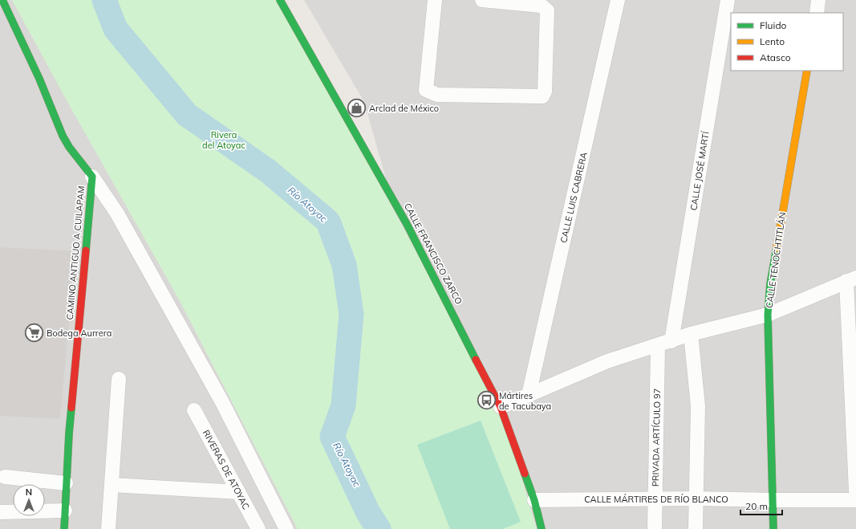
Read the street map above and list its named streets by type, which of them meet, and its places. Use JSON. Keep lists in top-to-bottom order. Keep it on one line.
{"streets":{"street":["CALLE JOSÉ MARTÍ","CALLE LUIS CABRERA","CAMINO ANTIGUO A CUILAPAM","CALLE FRANCISCO ZARCO","CALLE TENOCHTITLÁN","PRIVADA ARTÍCULO 97","RIVERAS DE ATOYAC","CALLE MÁRTIRES DE RÍO BLANCO"]},"crossings":[["CALLE FRANCISCO ZARCO","CALLE MÁRTIRES DE RÍO BLANCO"],["CALLE TENOCHTITLÁN","CALLE MÁRTIRES DE RÍO BLANCO"],["PRIVADA ARTÍCULO 97","CALLE MÁRTIRES DE RÍO BLANCO"]],"water":["Río Atoyac"],"parks":["Rivera del Atoyac"],"places":{"shop":["Arclad de México"],"supermarket":["Bodega Aurrera"],"bus stop":["Mártires de Tacubaya"]},"legend":["Fluido","Lento","Atasco"],"scale_bar":"20 m","north":"top"}
